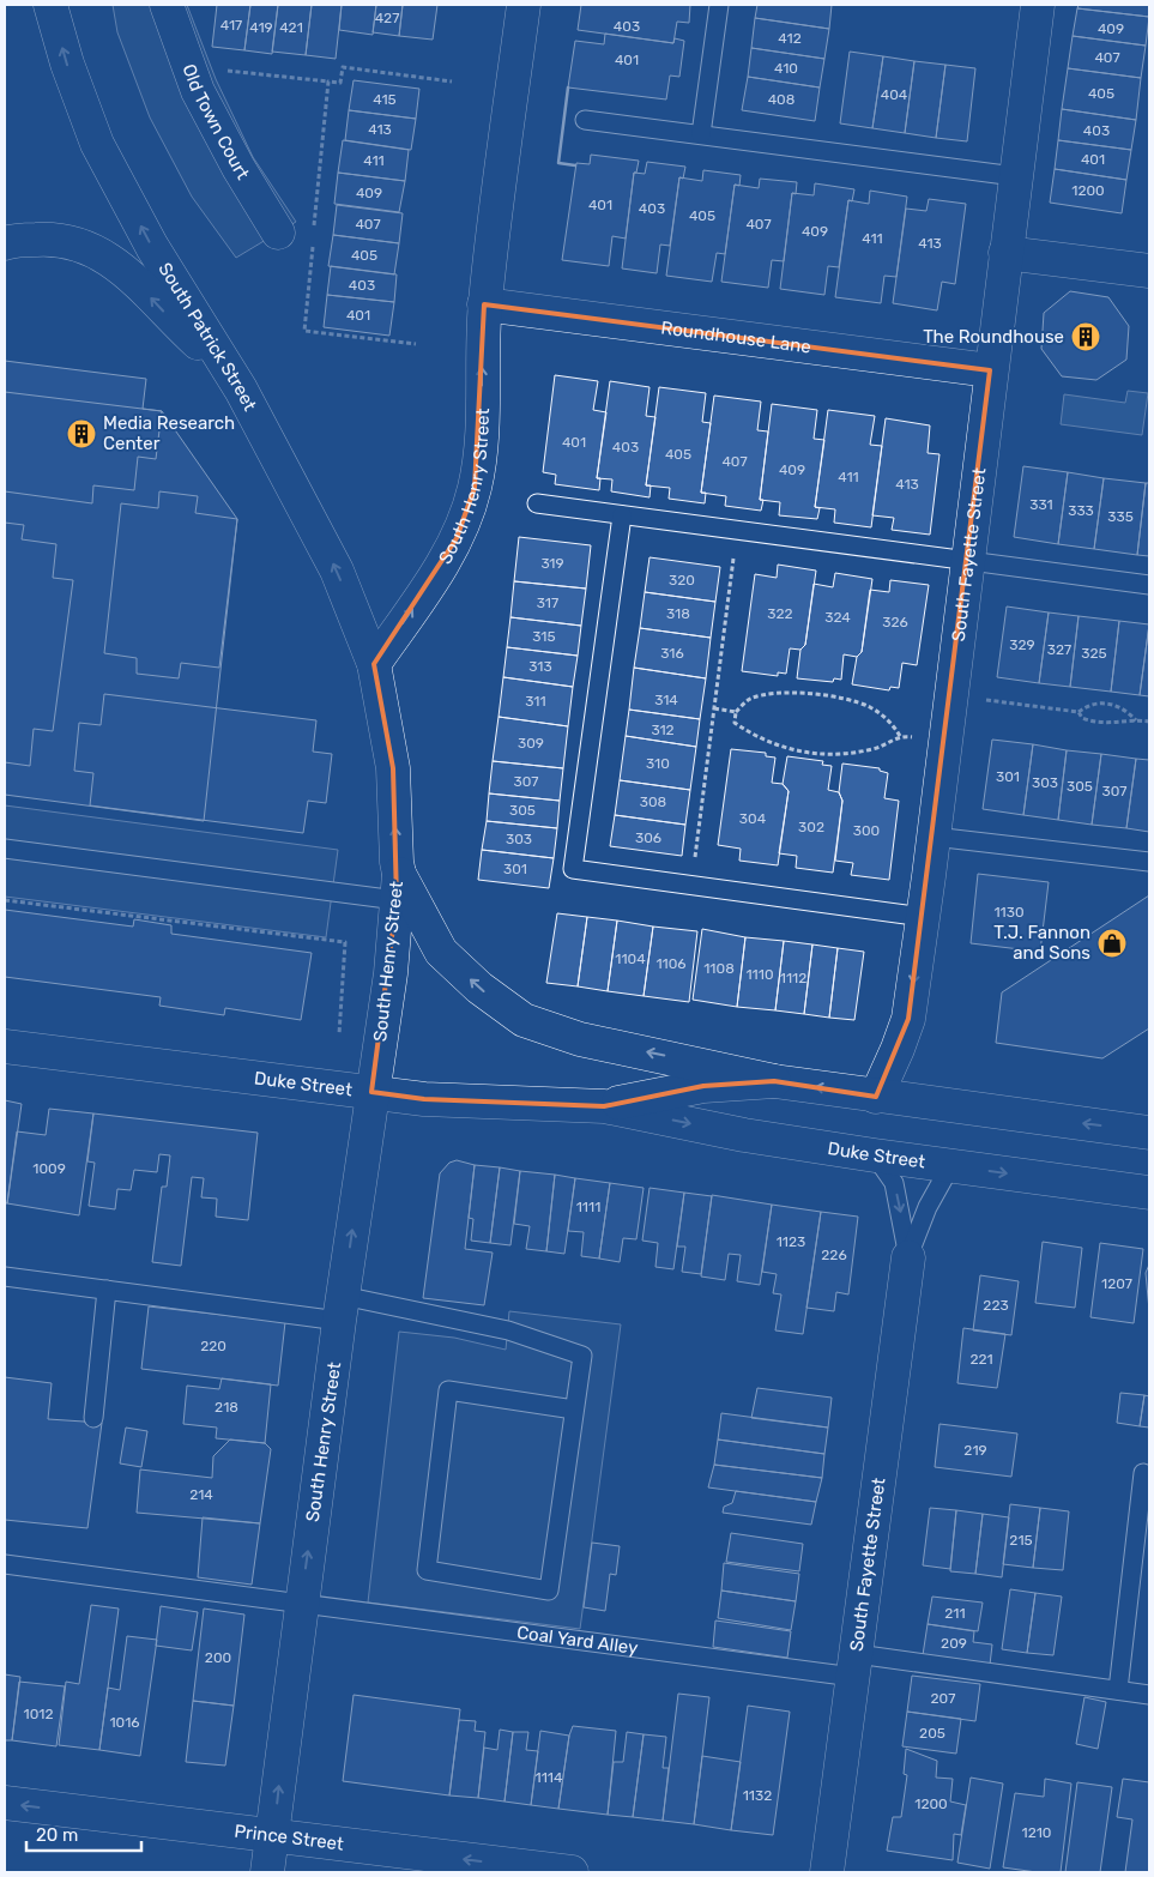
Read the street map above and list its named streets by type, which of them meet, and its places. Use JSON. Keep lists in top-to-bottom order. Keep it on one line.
{"streets":{"main road":["Old Town Court","South Patrick Street","Roundhouse Lane","South Henry Street","South Fayette Street","Duke Street","Prince Street"],"lane":["Coal Yard Alley"]},"crossings":[["South Patrick Street","South Henry Street"],["Roundhouse Lane","South Henry Street"],["Roundhouse Lane","South Fayette Street"],["South Henry Street","Duke Street"],["South Henry Street","Coal Yard Alley"],["South Henry Street","Prince Street"],["South Fayette Street","Duke Street"],["South Fayette Street","Coal Yard Alley"]],"one_way":["South Patrick Street","South Henry Street","Prince Street"],"places":{"building":["The Roundhouse","Media Research Center"],"shop":["T.J. Fannon and Sons"]},"house_numbers":["427","417","403","419","421","409","412","407","401","410","405","404","415","408","413","403","401","411","1200","409","401","403","405","407","407","409","411","413","405","403","401","401","403","405","407","409","411","413","331","333","335","319","320","317","318","322","324","326","315","329","327","316","325","313","314","311","312","309","310","301","307","303","305","307","308","305","304","302","300","306","303","301","1130","1104","1106","1108","1110","1112","1009","1111","1123","226","1207","223","220","221","218","219","214","215","211","209","200","207","1012","1016","205","1114","1132","1200","1210"],"scale_bar":"20 m"}
